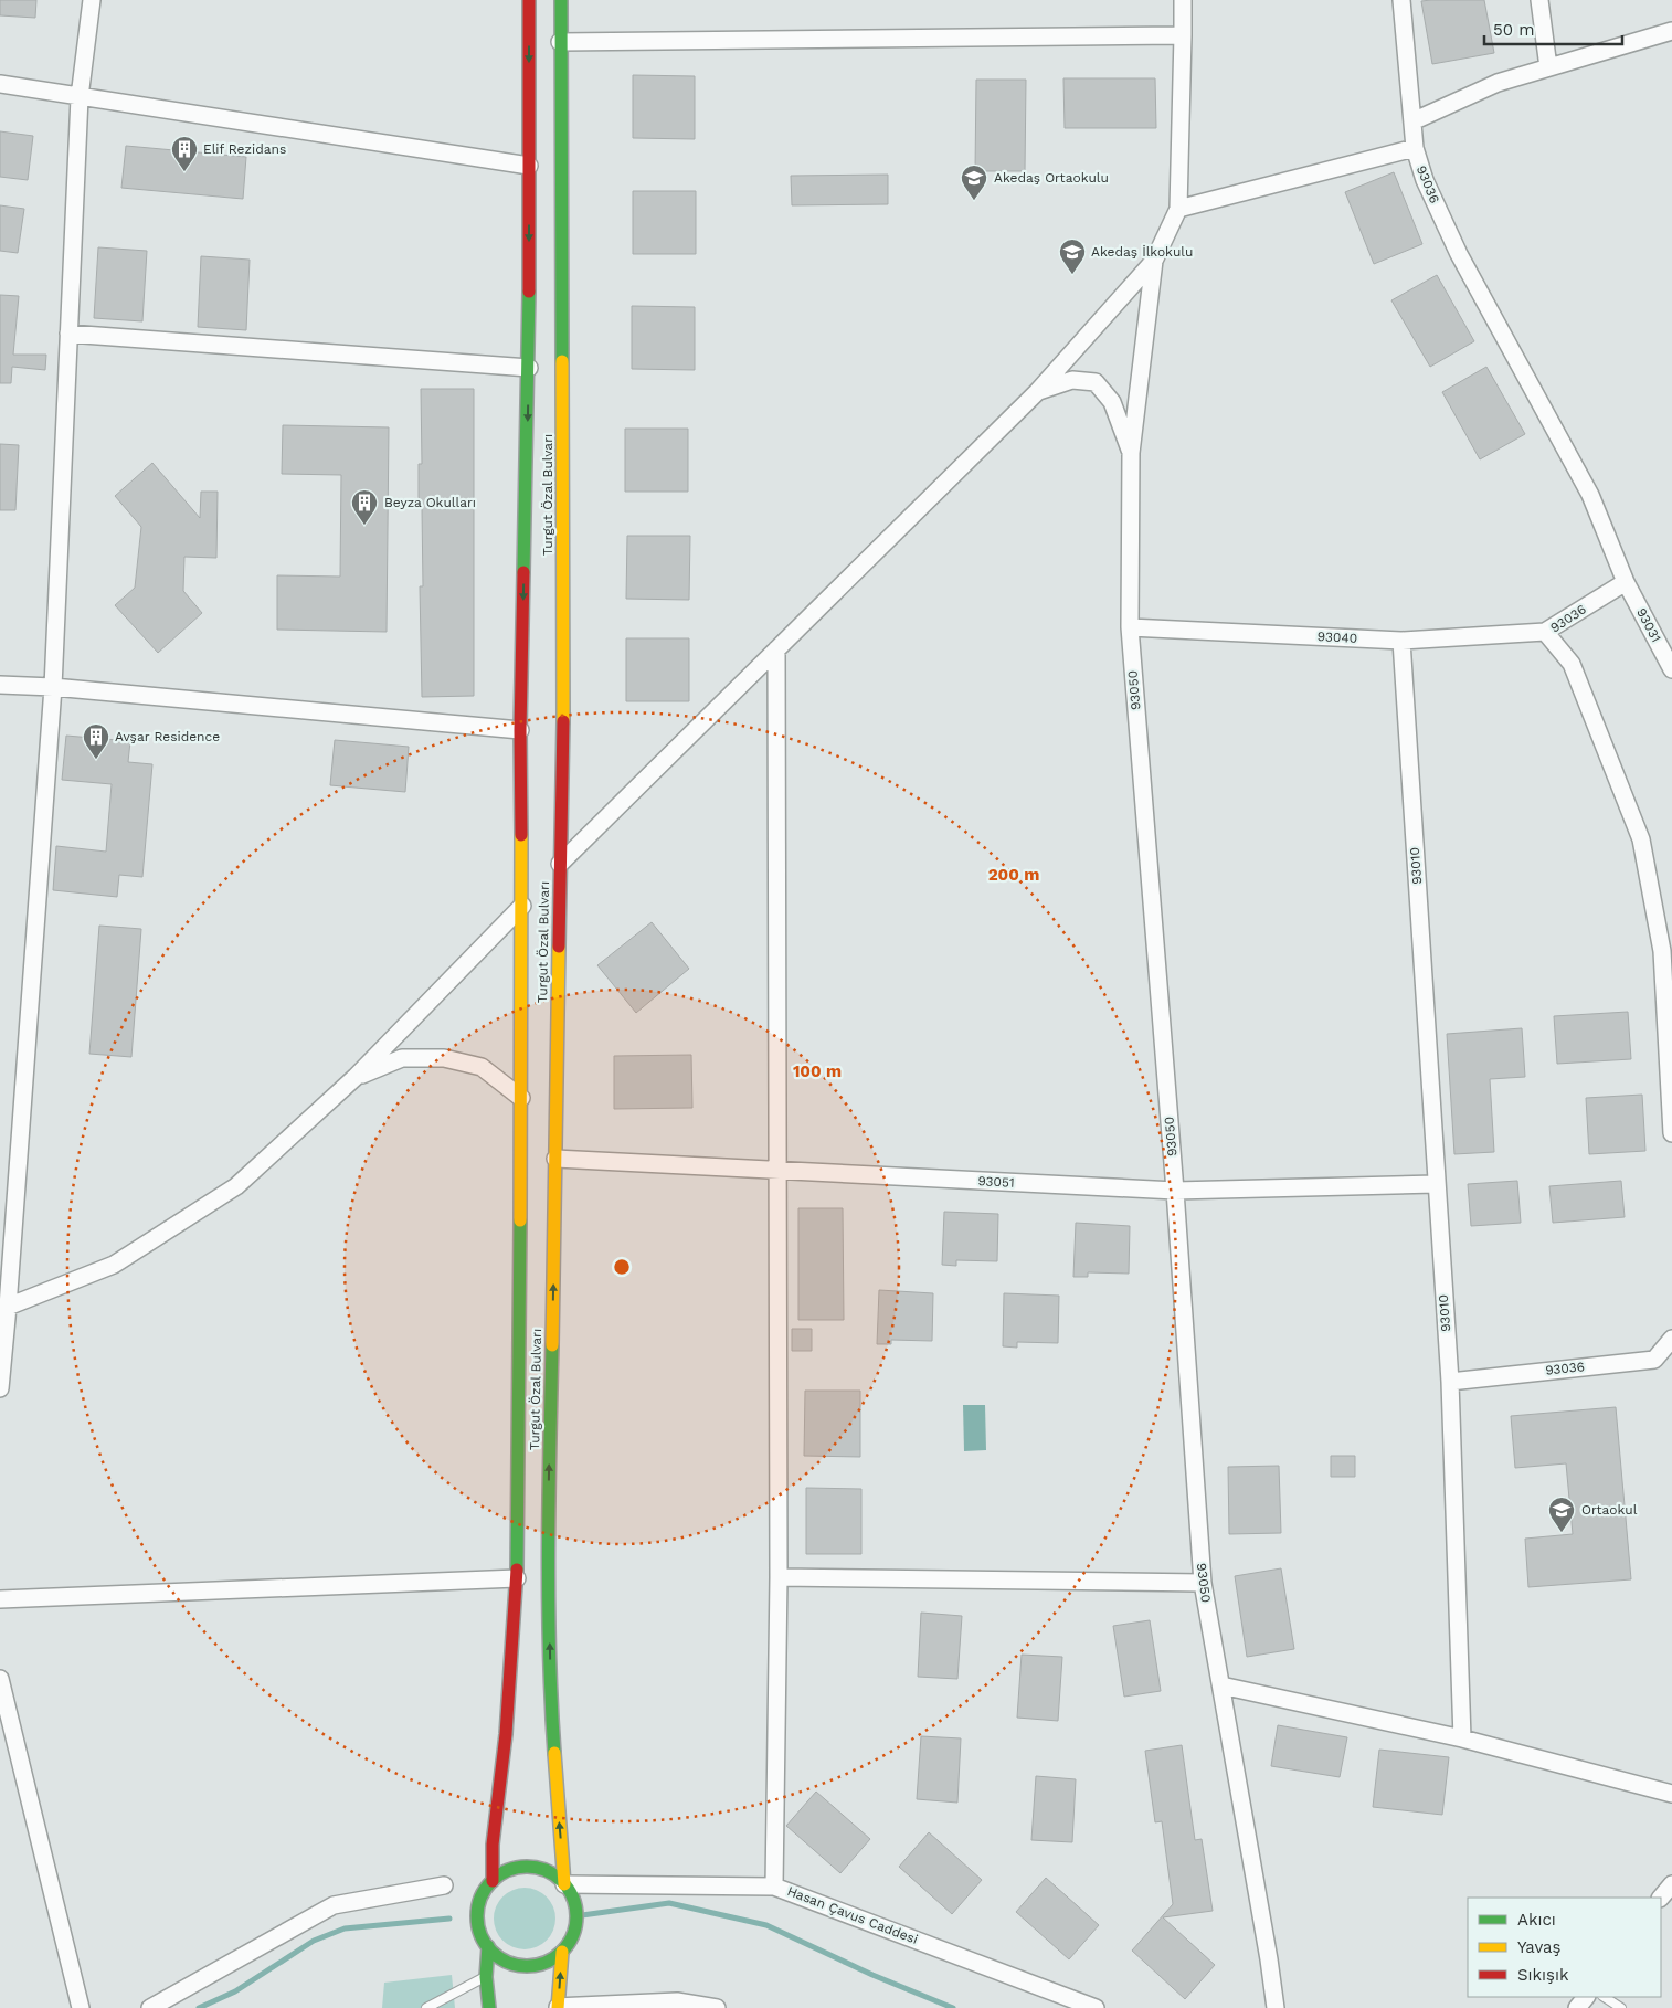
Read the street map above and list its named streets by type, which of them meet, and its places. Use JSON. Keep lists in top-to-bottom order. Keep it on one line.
{"streets":{"main road":["Turgut Özal Bulvarı"],"street":["93036","93031","93040","93050","93010","93051","Hasan Çavus Caddesi"]},"crossings":[["93036","93031"],["93036","93040"],["93036","93010"],["Turgut Özal Bulvarı","93051"],["Turgut Özal Bulvarı","Hasan Çavus Caddesi"],["93040","93050"],["93040","93010"],["93050","93051"],["93010","93051"]],"places":{"building":["Elif Rezidans","Beyza Okulları","Avşar Residence"],"school or university":["Akedaş Ortaokulu","Akedaş İlkokulu","Ortaokul"]},"legend":["Akıcı","Yavaş","Sıkışık"],"scale_bar":"50 m","rings":["200 m","100 m"]}
